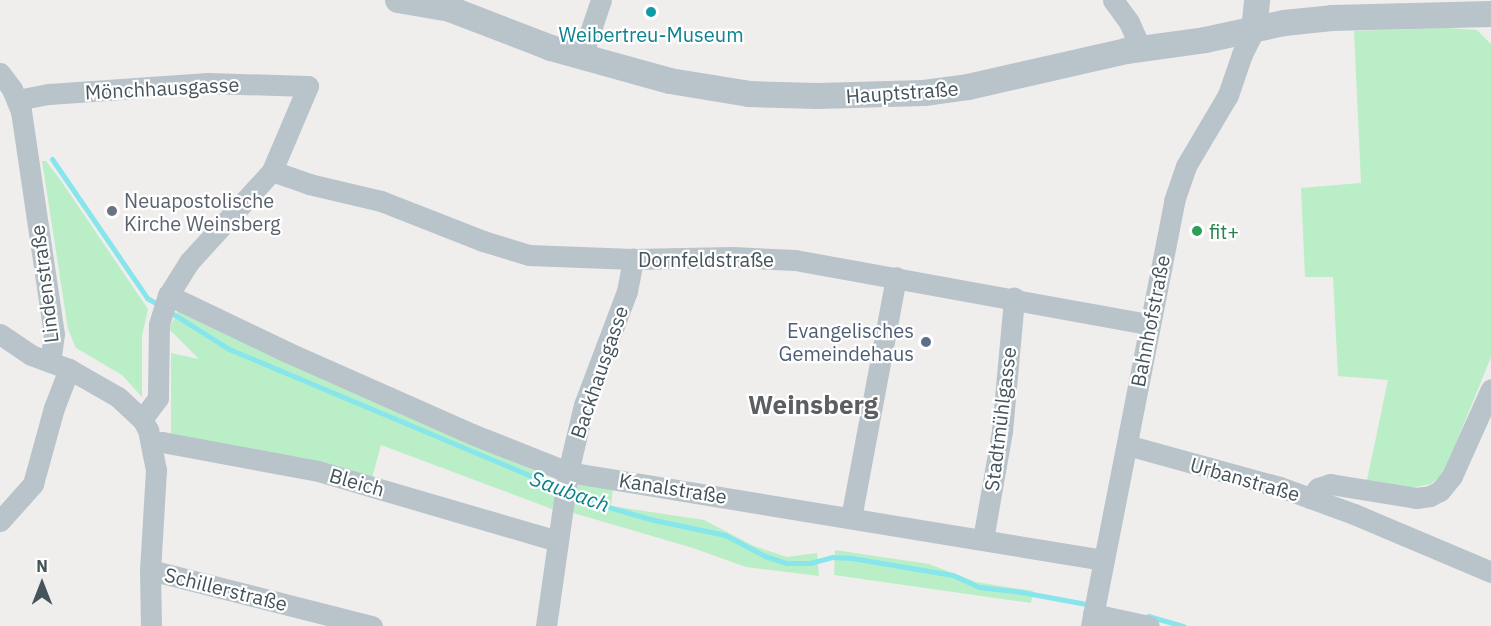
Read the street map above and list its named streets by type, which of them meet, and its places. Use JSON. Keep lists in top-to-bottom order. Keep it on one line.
{"streets":{"street":["Mönchhausgasse","Hauptstraße","Dornfeldstraße","Lindenstraße","Bahnhofstraße","Backhausgasse","Stadtmühlgasse","Urbanstraße","Bleich","Kanalstraße","Schillerstraße"]},"crossings":[["Mönchhausgasse","Dornfeldstraße"],["Mönchhausgasse","Lindenstraße"],["Hauptstraße","Bahnhofstraße"],["Dornfeldstraße","Bahnhofstraße"],["Dornfeldstraße","Backhausgasse"],["Dornfeldstraße","Stadtmühlgasse"],["Lindenstraße","Bleich"],["Lindenstraße","Schillerstraße"],["Bahnhofstraße","Urbanstraße"],["Bahnhofstraße","Kanalstraße"],["Backhausgasse","Kanalstraße"],["Stadtmühlgasse","Kanalstraße"]],"districts":["Weinsberg"],"water":["Saubach"],"places":["Weibertreu-Museum","Neuapostolische Kirche Weinsberg","fit+","Evangelisches Gemeindehaus"],"north":"top"}
